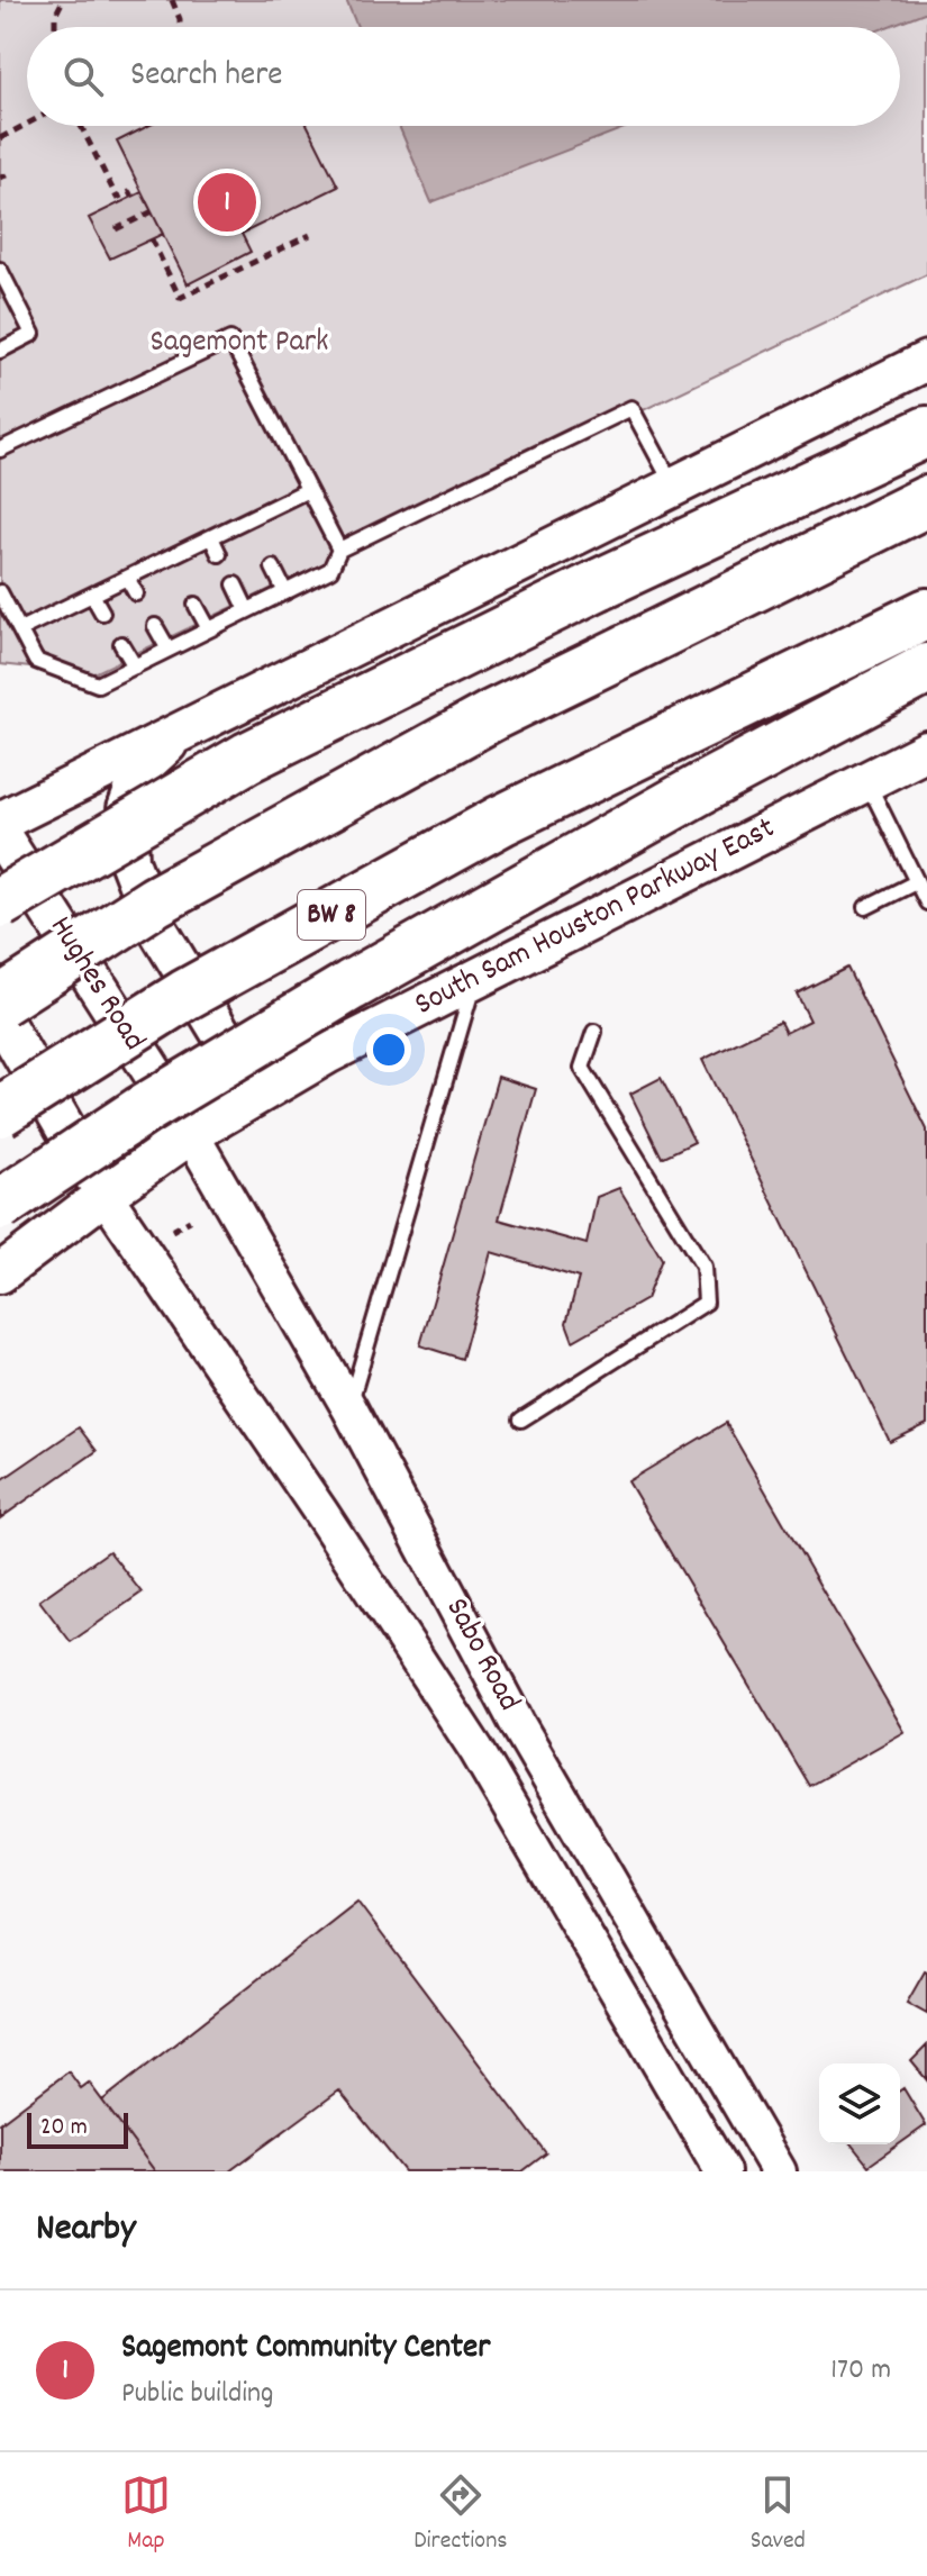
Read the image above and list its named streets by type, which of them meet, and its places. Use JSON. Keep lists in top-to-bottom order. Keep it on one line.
{"streets":{"highway":["BW 8"],"main road":["South Sam Houston Parkway East","Hughes Road"],"street":["Sabo Road"]},"crossings":[["South Sam Houston Parkway East","Hughes Road"],["South Sam Houston Parkway East","Sabo Road"],["Hughes Road","Sabo Road"]],"parks":["Sagemont Park"],"scale_bar":"20 m","page":{"search":"Search here","pins":"1","scale":"20 m","heading":"Nearby","list":[{"mark":"1","name":"Sagemont Community Center","note":"Public building","value":"170 m"}],"nav":["Map","Directions","Saved"]}}
